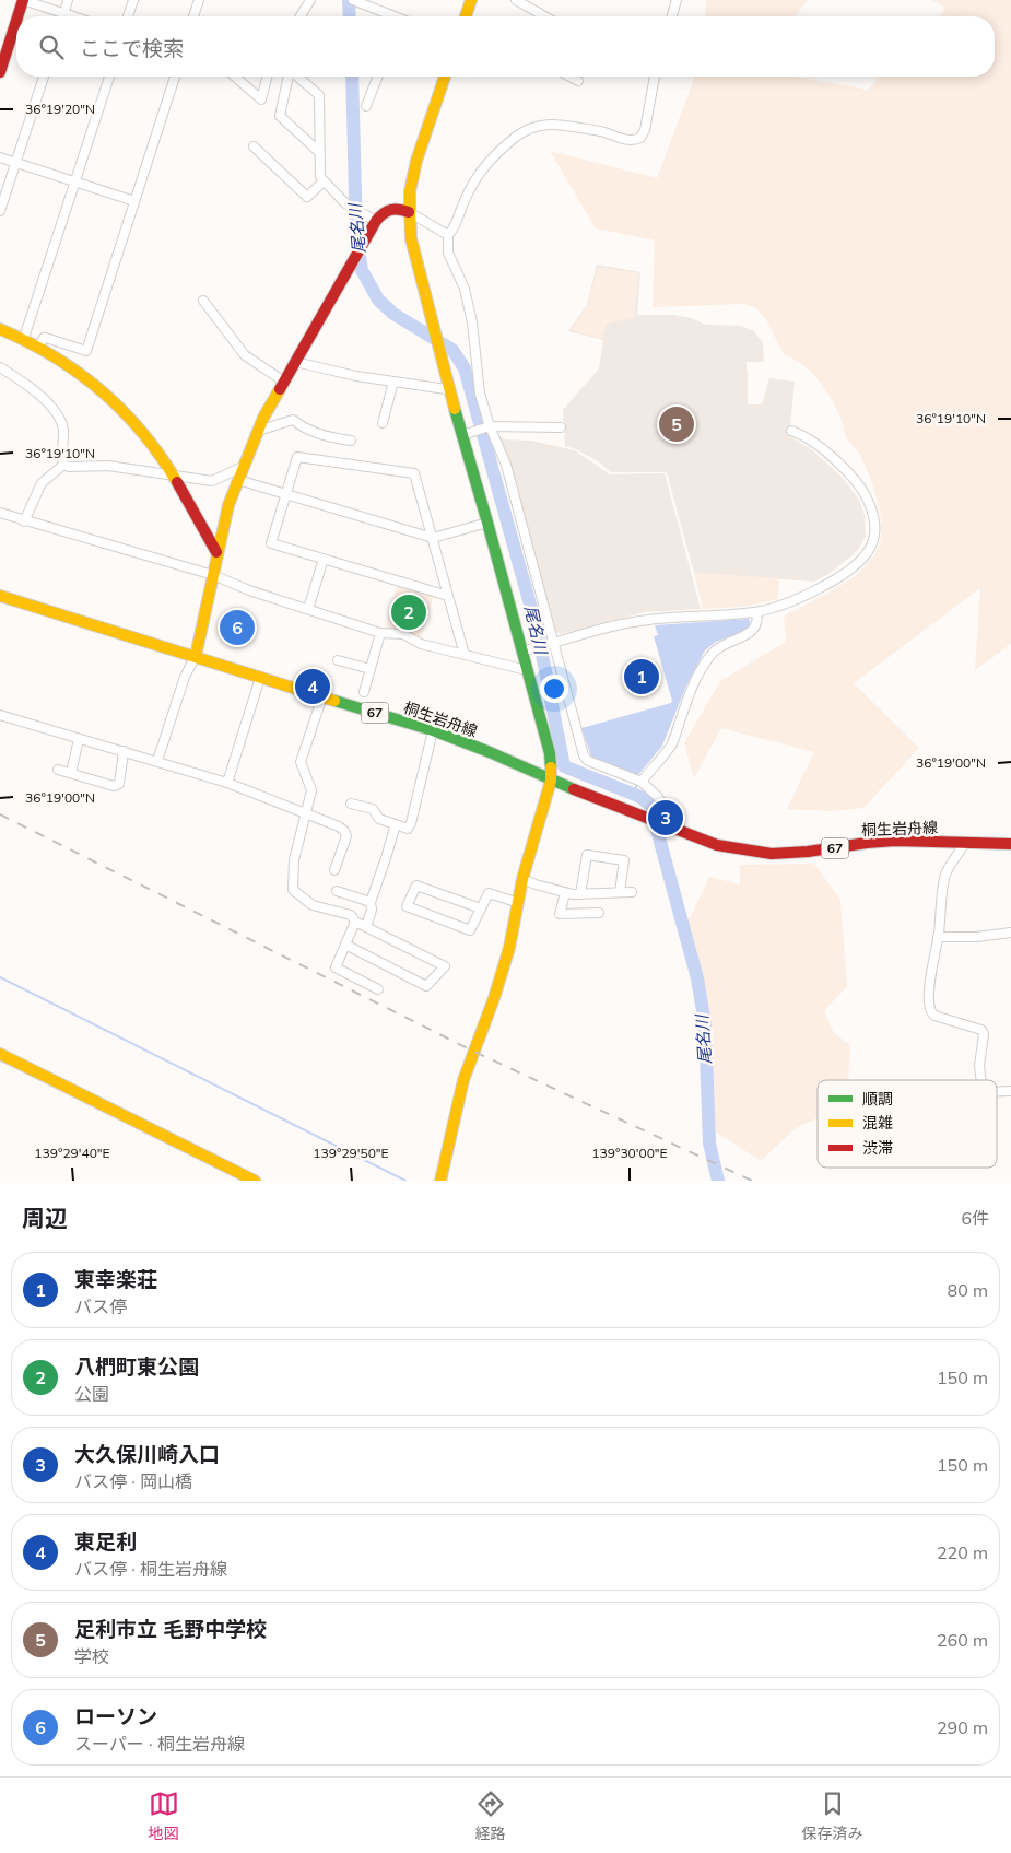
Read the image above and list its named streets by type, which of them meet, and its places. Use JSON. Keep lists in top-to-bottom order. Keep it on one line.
{"streets":{"street":["67","桐生岩舟線"]},"water":["尾名川"],"legend":["順調","混雑","渋滞"],"page":{"search":"ここで検索","pins":["5","2","6","1","4","3"],"heading":["周辺","6件"],"list":[{"mark":"1","name":"東幸楽荘","note":"バス停","value":"80 m"},{"mark":"2","name":"八椚町東公園","note":"公園","value":"150 m"},{"mark":"3","name":"大久保川崎入口","note":"バス停 · 岡山橋","value":"150 m"},{"mark":"4","name":"東足利","note":"バス停 · 桐生岩舟線","value":"220 m"},{"mark":"5","name":"足利市立 毛野中学校","note":"学校","value":"260 m"},{"mark":"6","name":"ローソン","note":"スーパー · 桐生岩舟線","value":"290 m"}],"nav":["地図","経路","保存済み"]},"coordinates":["36°19'20\"N","36°19'10\"N","36°19'00\"N","139°29'40\"E","139°29'50\"E","139°30'00\"E"]}
